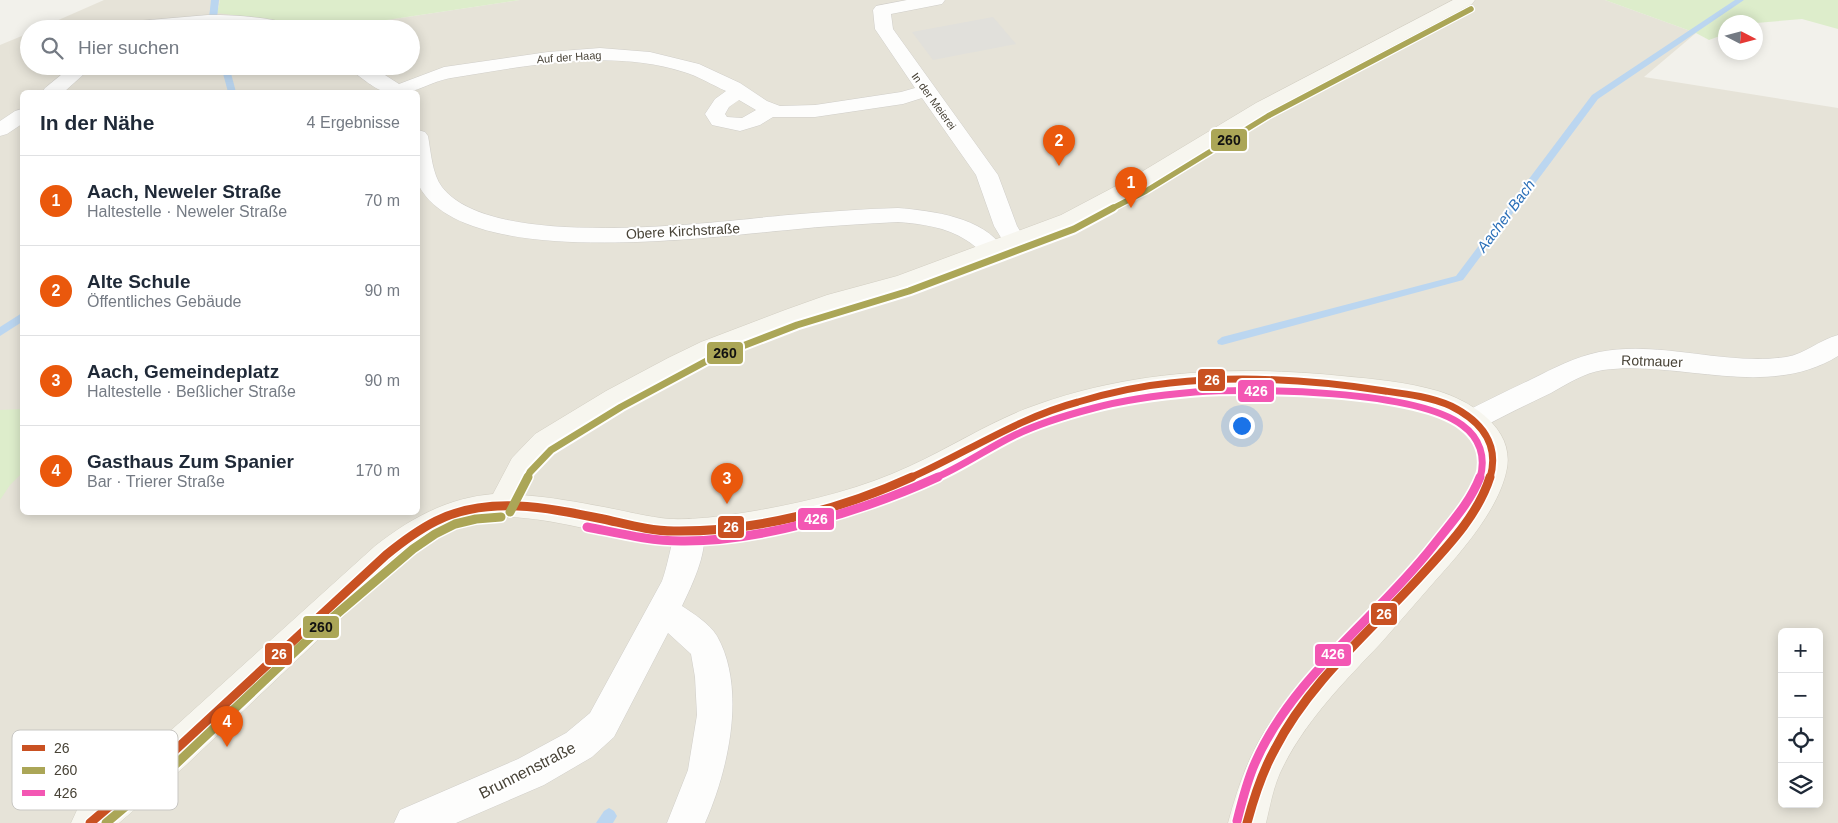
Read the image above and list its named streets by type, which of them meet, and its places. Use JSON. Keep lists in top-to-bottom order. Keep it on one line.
{"streets":{"street":["Auf der Haag","In der Meierei","Obere Kirchstraße","Rotmauer","Brunnenstraße"]},"crossings":[["Auf der Haag","In der Meierei"]],"water":["Aacher Bach"],"lines":["transit line 260","transit line 26","transit line 426"],"legend":["26","260","426"],"north":"right","page":{"search":"Hier suchen","heading":["In der Nähe","4 Ergebnisse"],"pins":["2","1","3","4"],"list":[{"mark":"1","name":"Aach, Neweler Straße","note":"Haltestelle · Neweler Straße","value":"70 m"},{"mark":"2","name":"Alte Schule","note":"Öffentliches Gebäude","value":"90 m"},{"mark":"3","name":"Aach, Gemeindeplatz","note":"Haltestelle · Beßlicher Straße","value":"90 m"},{"mark":"4","name":"Gasthaus Zum Spanier","note":"Bar · Trierer Straße","value":"170 m"}],"map_buttons":["+","−"]}}
